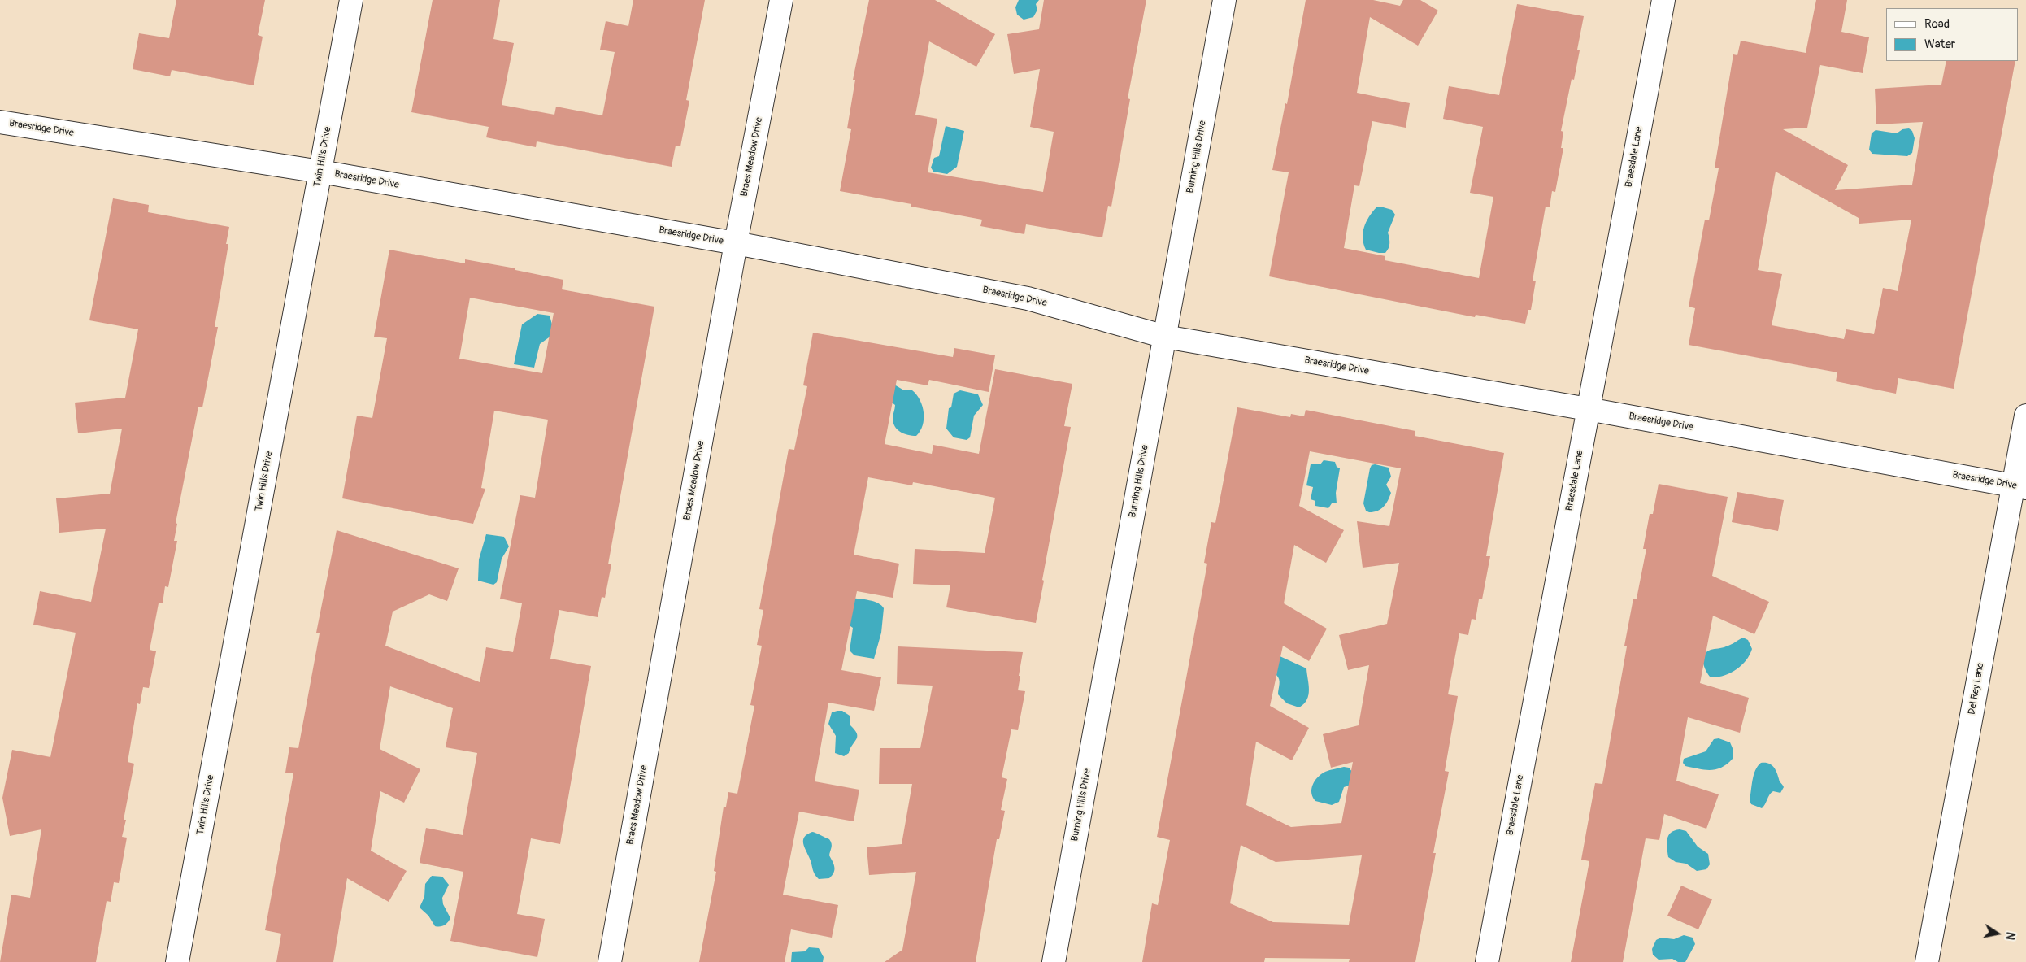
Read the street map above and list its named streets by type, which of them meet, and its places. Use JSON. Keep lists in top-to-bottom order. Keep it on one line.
{"streets":{"street":["Braesridge Drive","Twin Hills Drive","Braes Meadow Drive","Burning Hills Drive","Braesdale Lane","Del Rey Lane"]},"crossings":[["Braesridge Drive","Twin Hills Drive"],["Braesridge Drive","Braes Meadow Drive"],["Braesridge Drive","Burning Hills Drive"],["Braesridge Drive","Braesdale Lane"],["Braesridge Drive","Del Rey Lane"]],"legend":["Road","Water"],"north":"right"}
